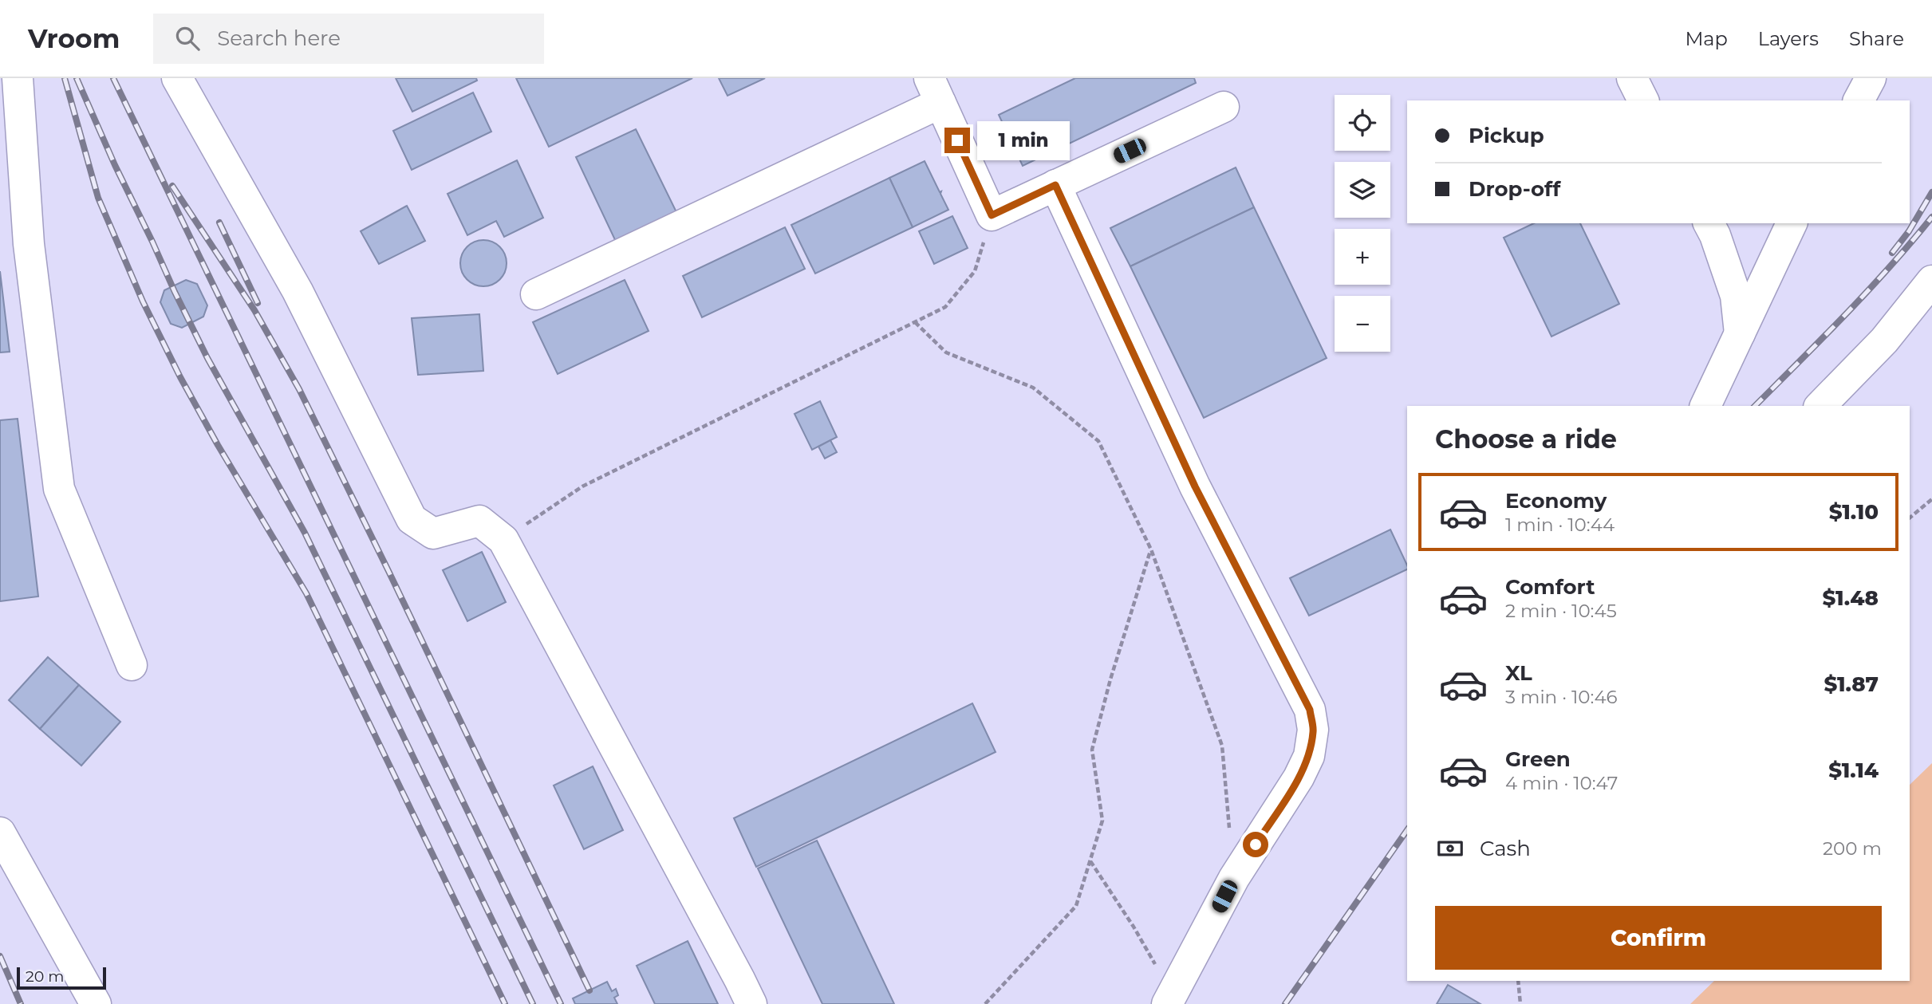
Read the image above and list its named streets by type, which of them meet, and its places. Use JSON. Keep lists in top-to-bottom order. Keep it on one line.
{"scale_bar":"20 m","page":{"header":"Vroom","search":"Search here","nav":["Map","Layers","Share"],"map_buttons":["+","−"],"banner":["Pickup","Drop-off"],"bubble":"1 min","heading":"Choose a ride","list":[{"name":"Economy","note":"1 min · 10:44","value":"$1.10"},{"name":"Comfort","note":"2 min · 10:45","value":"$1.48"},{"name":"XL","note":"3 min · 10:46","value":"$1.87"},{"name":"Green","note":"4 min · 10:47","value":"$1.14"}],"pay":["Cash","200 m"],"buttons":"Confirm","scale":"20 m"}}
